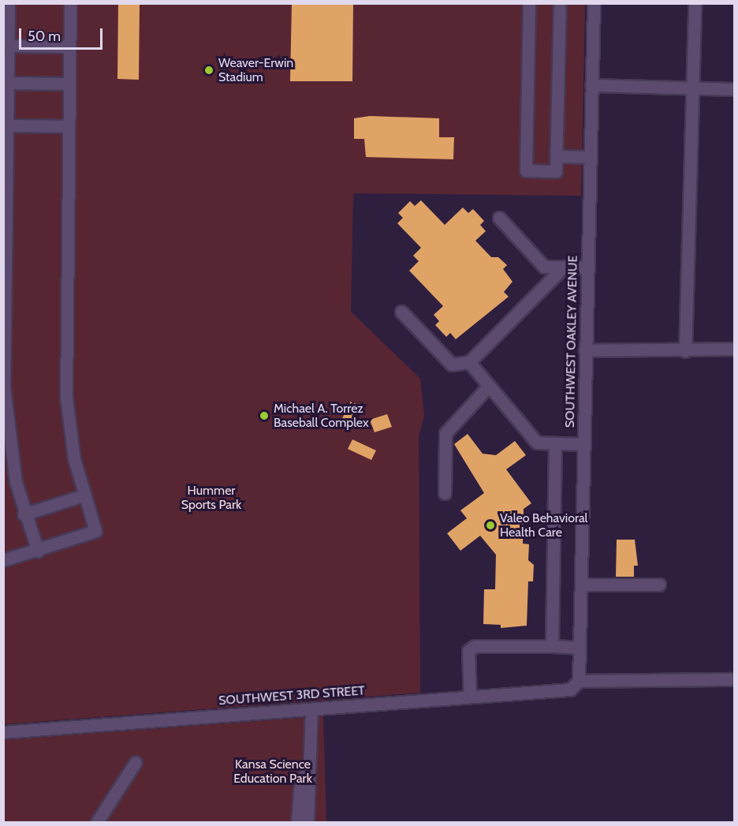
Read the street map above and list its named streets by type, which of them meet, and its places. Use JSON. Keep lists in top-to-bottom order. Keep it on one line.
{"streets":{"street":["SOUTHWEST OAKLEY AVENUE","SOUTHWEST 3RD STREET"]},"crossings":[["SOUTHWEST OAKLEY AVENUE","SOUTHWEST 3RD STREET"]],"parks":["Hummer Sports Park","Kansa Science Education Park"],"places":["Weaver-Erwin Stadium","Michael A. Torrez Baseball Complex","Valeo Behavioral Health Care"],"scale_bar":"50 m"}
